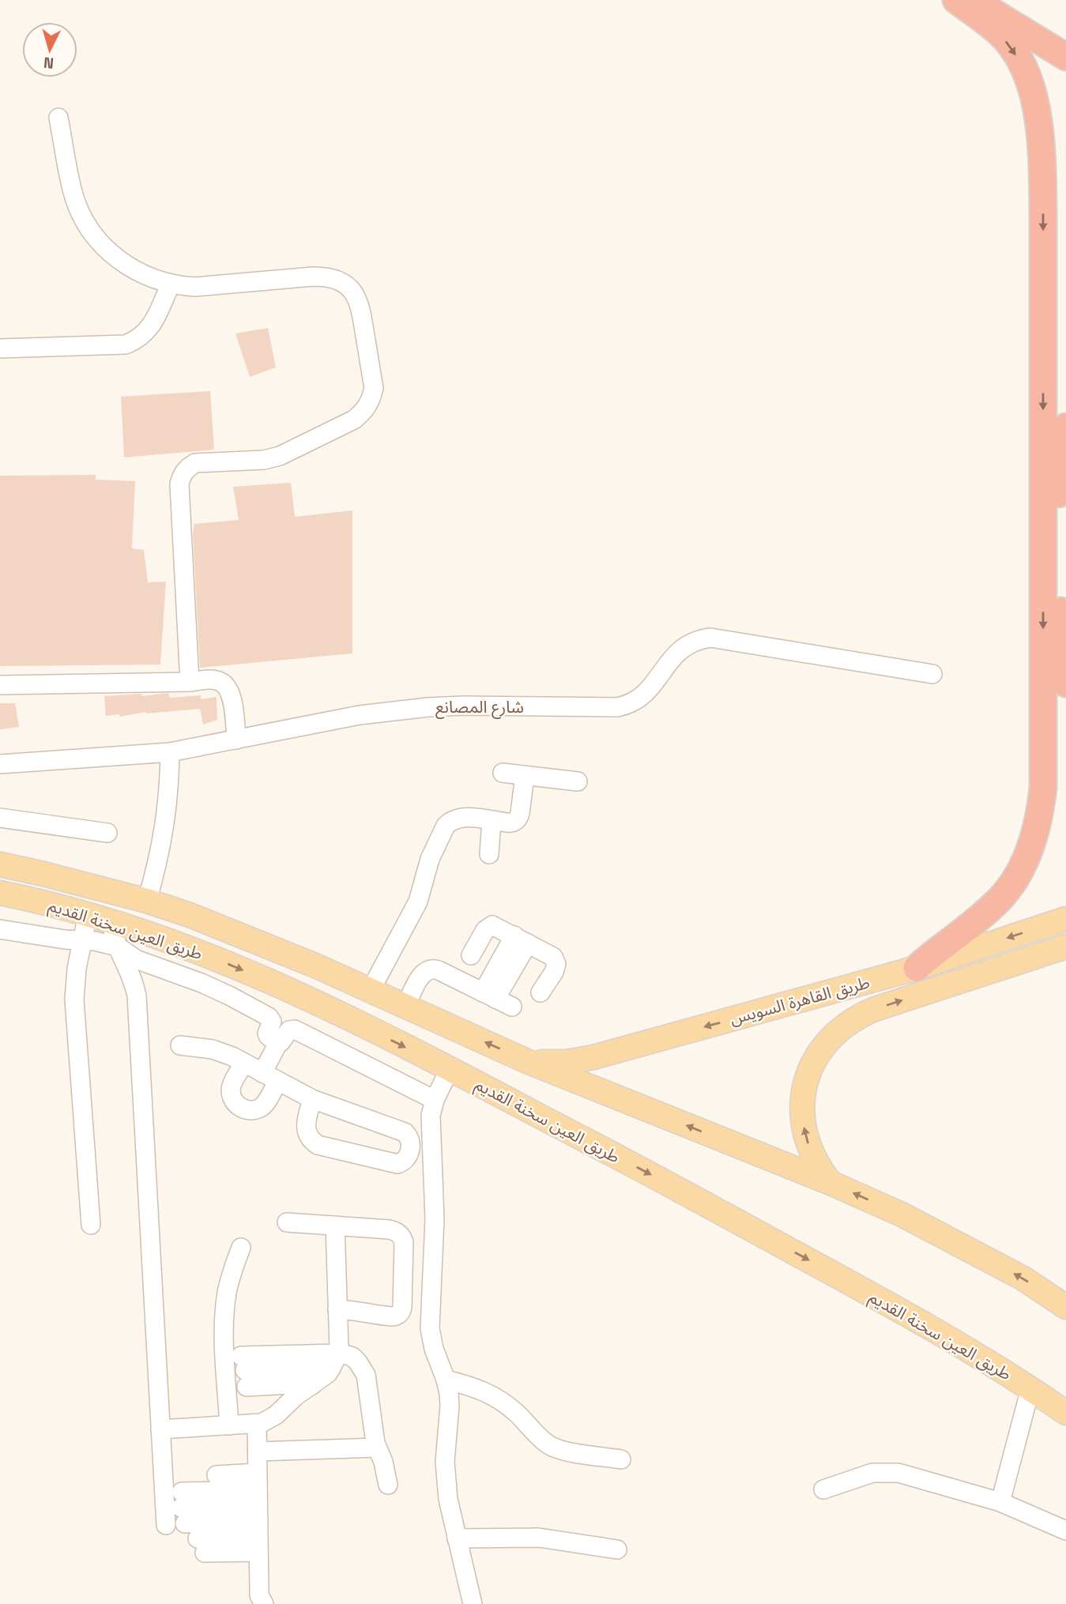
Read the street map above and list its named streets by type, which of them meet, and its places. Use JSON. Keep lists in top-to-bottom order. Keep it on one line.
{"streets":{"main road":["طريق العين سخنة القديم","طريق القاهرة السويس"],"street":["شارع المصانع"]},"crossings":[["طريق العين سخنة القديم","طريق القاهرة السويس"]],"north":"bottom"}
